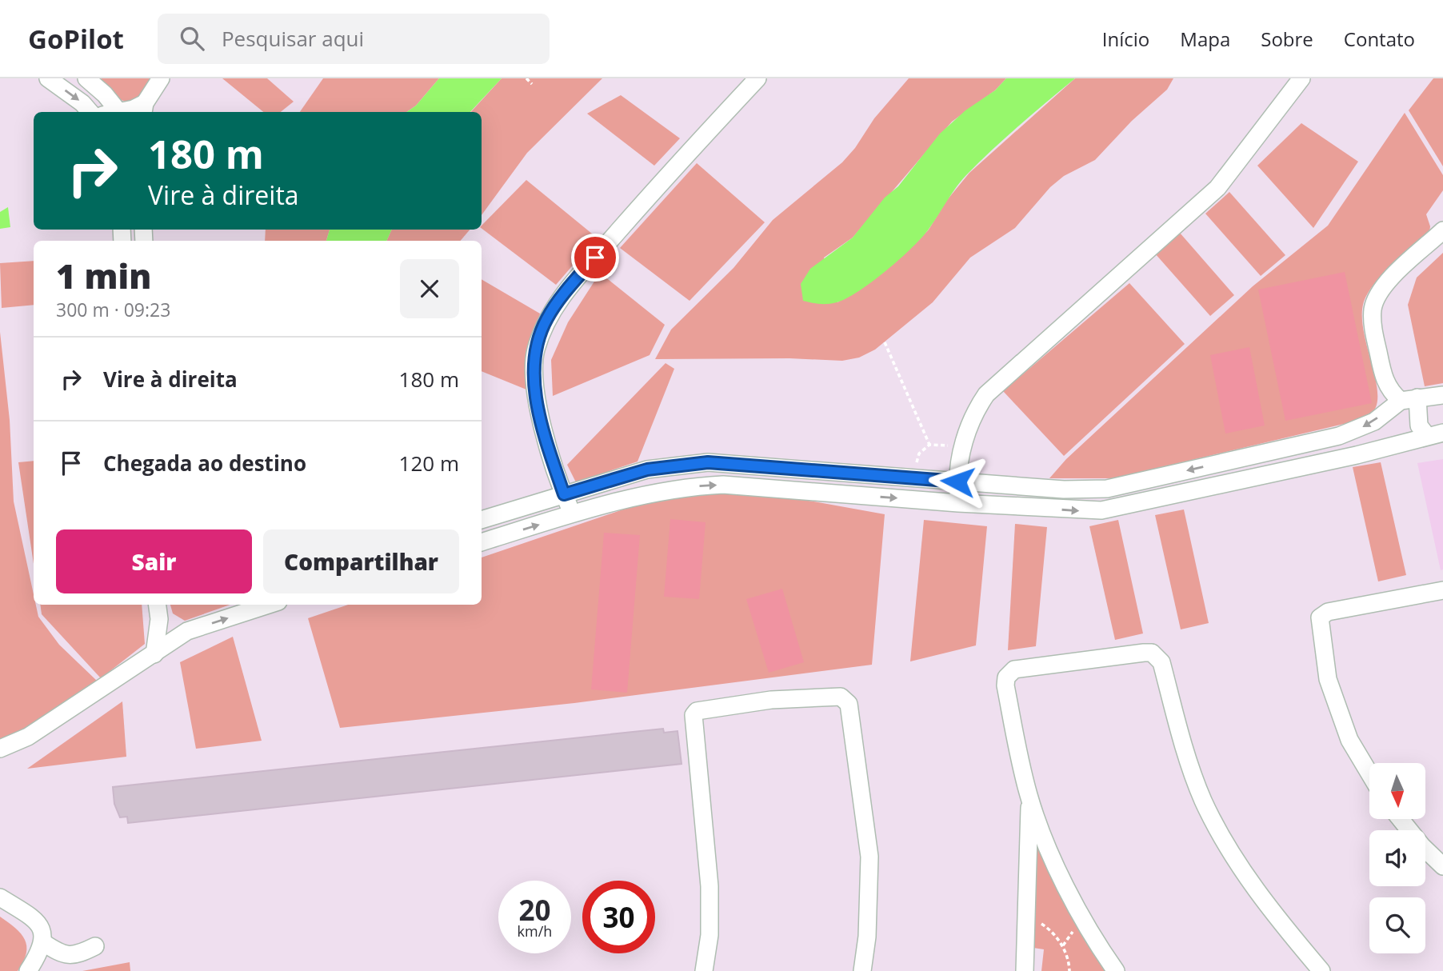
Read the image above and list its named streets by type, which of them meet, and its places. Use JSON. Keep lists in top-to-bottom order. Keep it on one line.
{"north":"bottom","page":{"header":"GoPilot","search":"Pesquisar aqui","nav":["Início","Mapa","Sobre","Contato"],"turn":["180 m","Vire à direita"],"heading":["1 min","300 m · 09:23"],"list":[{"name":"Vire à direita","value":"180 m"},{"name":"Chegada ao destino","value":"120 m"}],"buttons":["Sair","Compartilhar"],"speed":"20 km/h","limit":"30"}}
